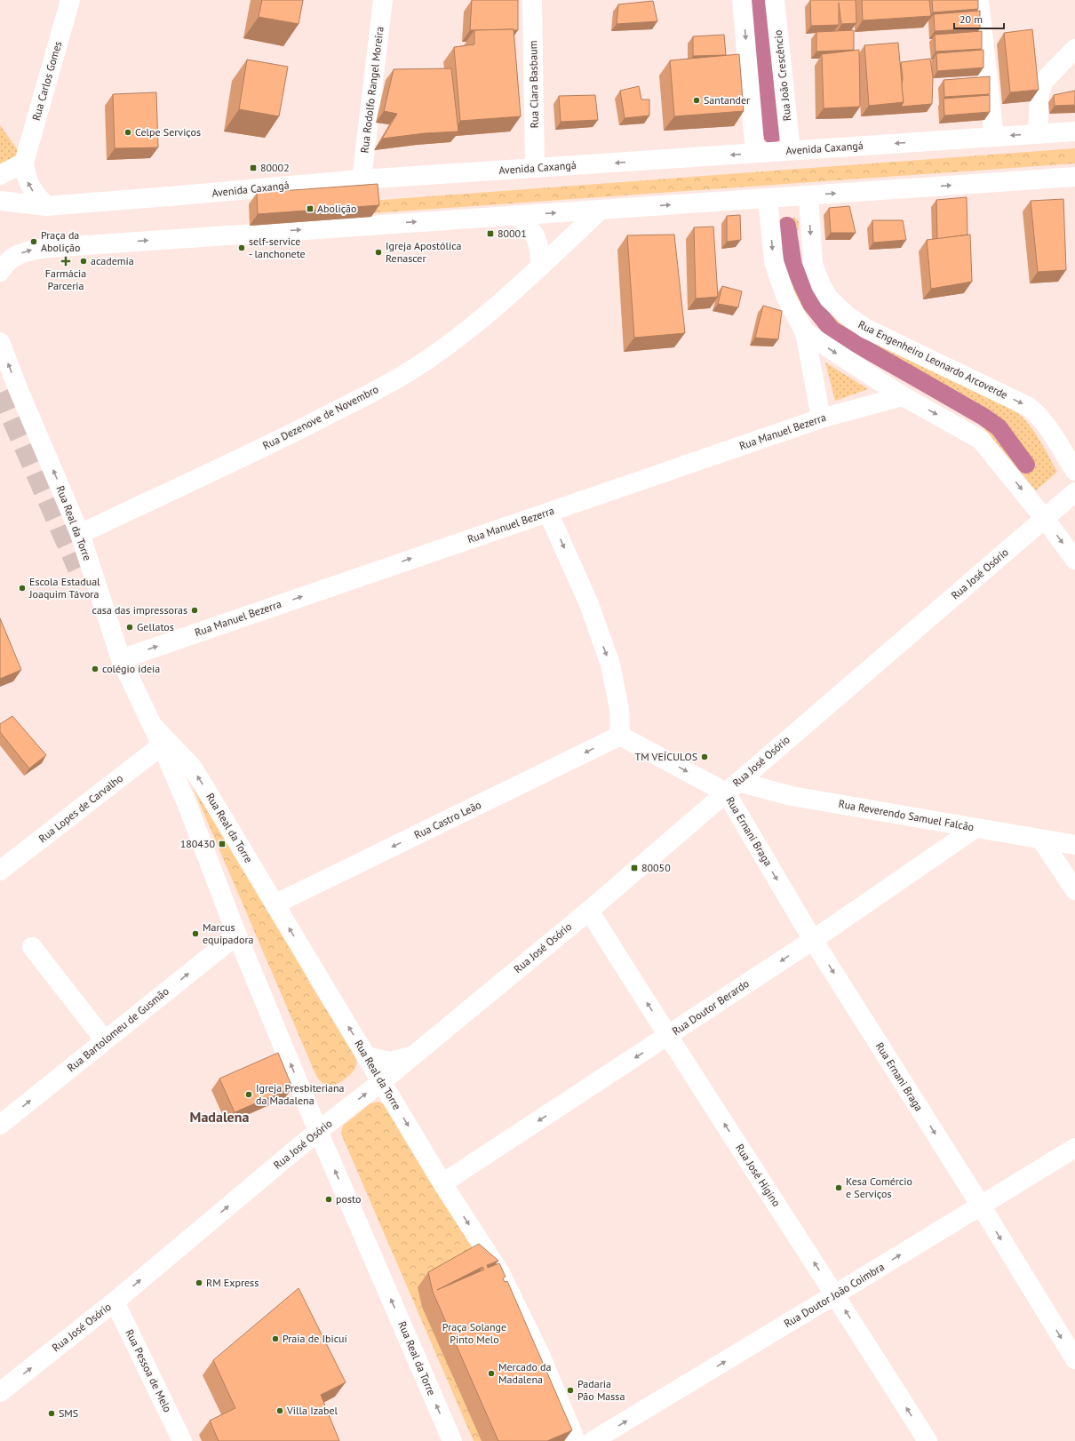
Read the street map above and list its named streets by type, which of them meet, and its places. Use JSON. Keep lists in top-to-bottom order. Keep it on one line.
{"streets":{"street":["Rua João Crescêncio","Rua Carlos Gomes","Rua Clara Basbaum","Rua Rodolfo Rangel Moreira","Avenida Caxangá","Rua Engenheiro Leonardo Arcoverde","Rua Dezenove de Novembro","Rua Manuel Bezerra","Rua Real da Torre","Rua José Osório","Rua Lopes de Carvalho","Rua Reverendo Samuel Falcão","Rua Castro Leão","Rua Ernani Braga","Rua Doutor Berardo","Rua Bartolomeu de Gusmão","Rua José Higino","Rua Doutor João Coimbra","Rua Pessoa de Melo"]},"crossings":[["Rua João Crescêncio","Avenida Caxangá"],["Rua Carlos Gomes","Avenida Caxangá"],["Rua Clara Basbaum","Avenida Caxangá"],["Rua Rodolfo Rangel Moreira","Avenida Caxangá"],["Rua Dezenove de Novembro","Rua Real da Torre"],["Rua Manuel Bezerra","Rua Real da Torre"],["Rua Real da Torre","Rua José Osório"],["Rua Real da Torre","Rua Lopes de Carvalho"],["Rua Real da Torre","Rua Castro Leão"],["Rua Real da Torre","Rua Doutor Berardo"],["Rua Real da Torre","Rua Bartolomeu de Gusmão"],["Rua José Osório","Rua Reverendo Samuel Falcão"],["Rua José Osório","Rua Ernani Braga"],["Rua José Osório","Rua José Higino"],["Rua José Osório","Rua Pessoa de Melo"],["Rua Reverendo Samuel Falcão","Rua Castro Leão"],["Rua Reverendo Samuel Falcão","Rua Ernani Braga"],["Rua Reverendo Samuel Falcão","Rua Doutor Berardo"],["Rua Ernani Braga","Rua Doutor Berardo"],["Rua Ernani Braga","Rua Doutor João Coimbra"],["Rua Doutor Berardo","Rua José Higino"],["Rua José Higino","Rua Doutor João Coimbra"]],"one_way":["Rua Manuel Bezerra","Rua José Osório","Rua Castro Leão","Rua Ernani Braga","Rua Doutor Berardo","Rua Bartolomeu de Gusmão","Rua José Higino","Rua Doutor João Coimbra"],"districts":["Madalena"],"parks":["Praça Solange Pinto Melo"],"places":{"other":["Santander","Celpe Serviços","Praça da Abolição","self-service - lanchonete","Igreja Apostólica Renascer","academia","Escola Estadual Joaquim Távora","casa das impressoras","Gellatos","colégio ideia","TM VEÍCULOS","Marcus equipadora","Igreja Presbiteriana da Madalena","Kesa Comércio e Serviços","posto","RM Express","Praia de Ibicuí","Mercado da Madalena","Padaria Pão Massa","Villa Izabel","SMS"],"transit":["80002","Abolição","80001","180430","80050"],"health":["Farmácia Parceria"]},"scale_bar":"20 m"}
